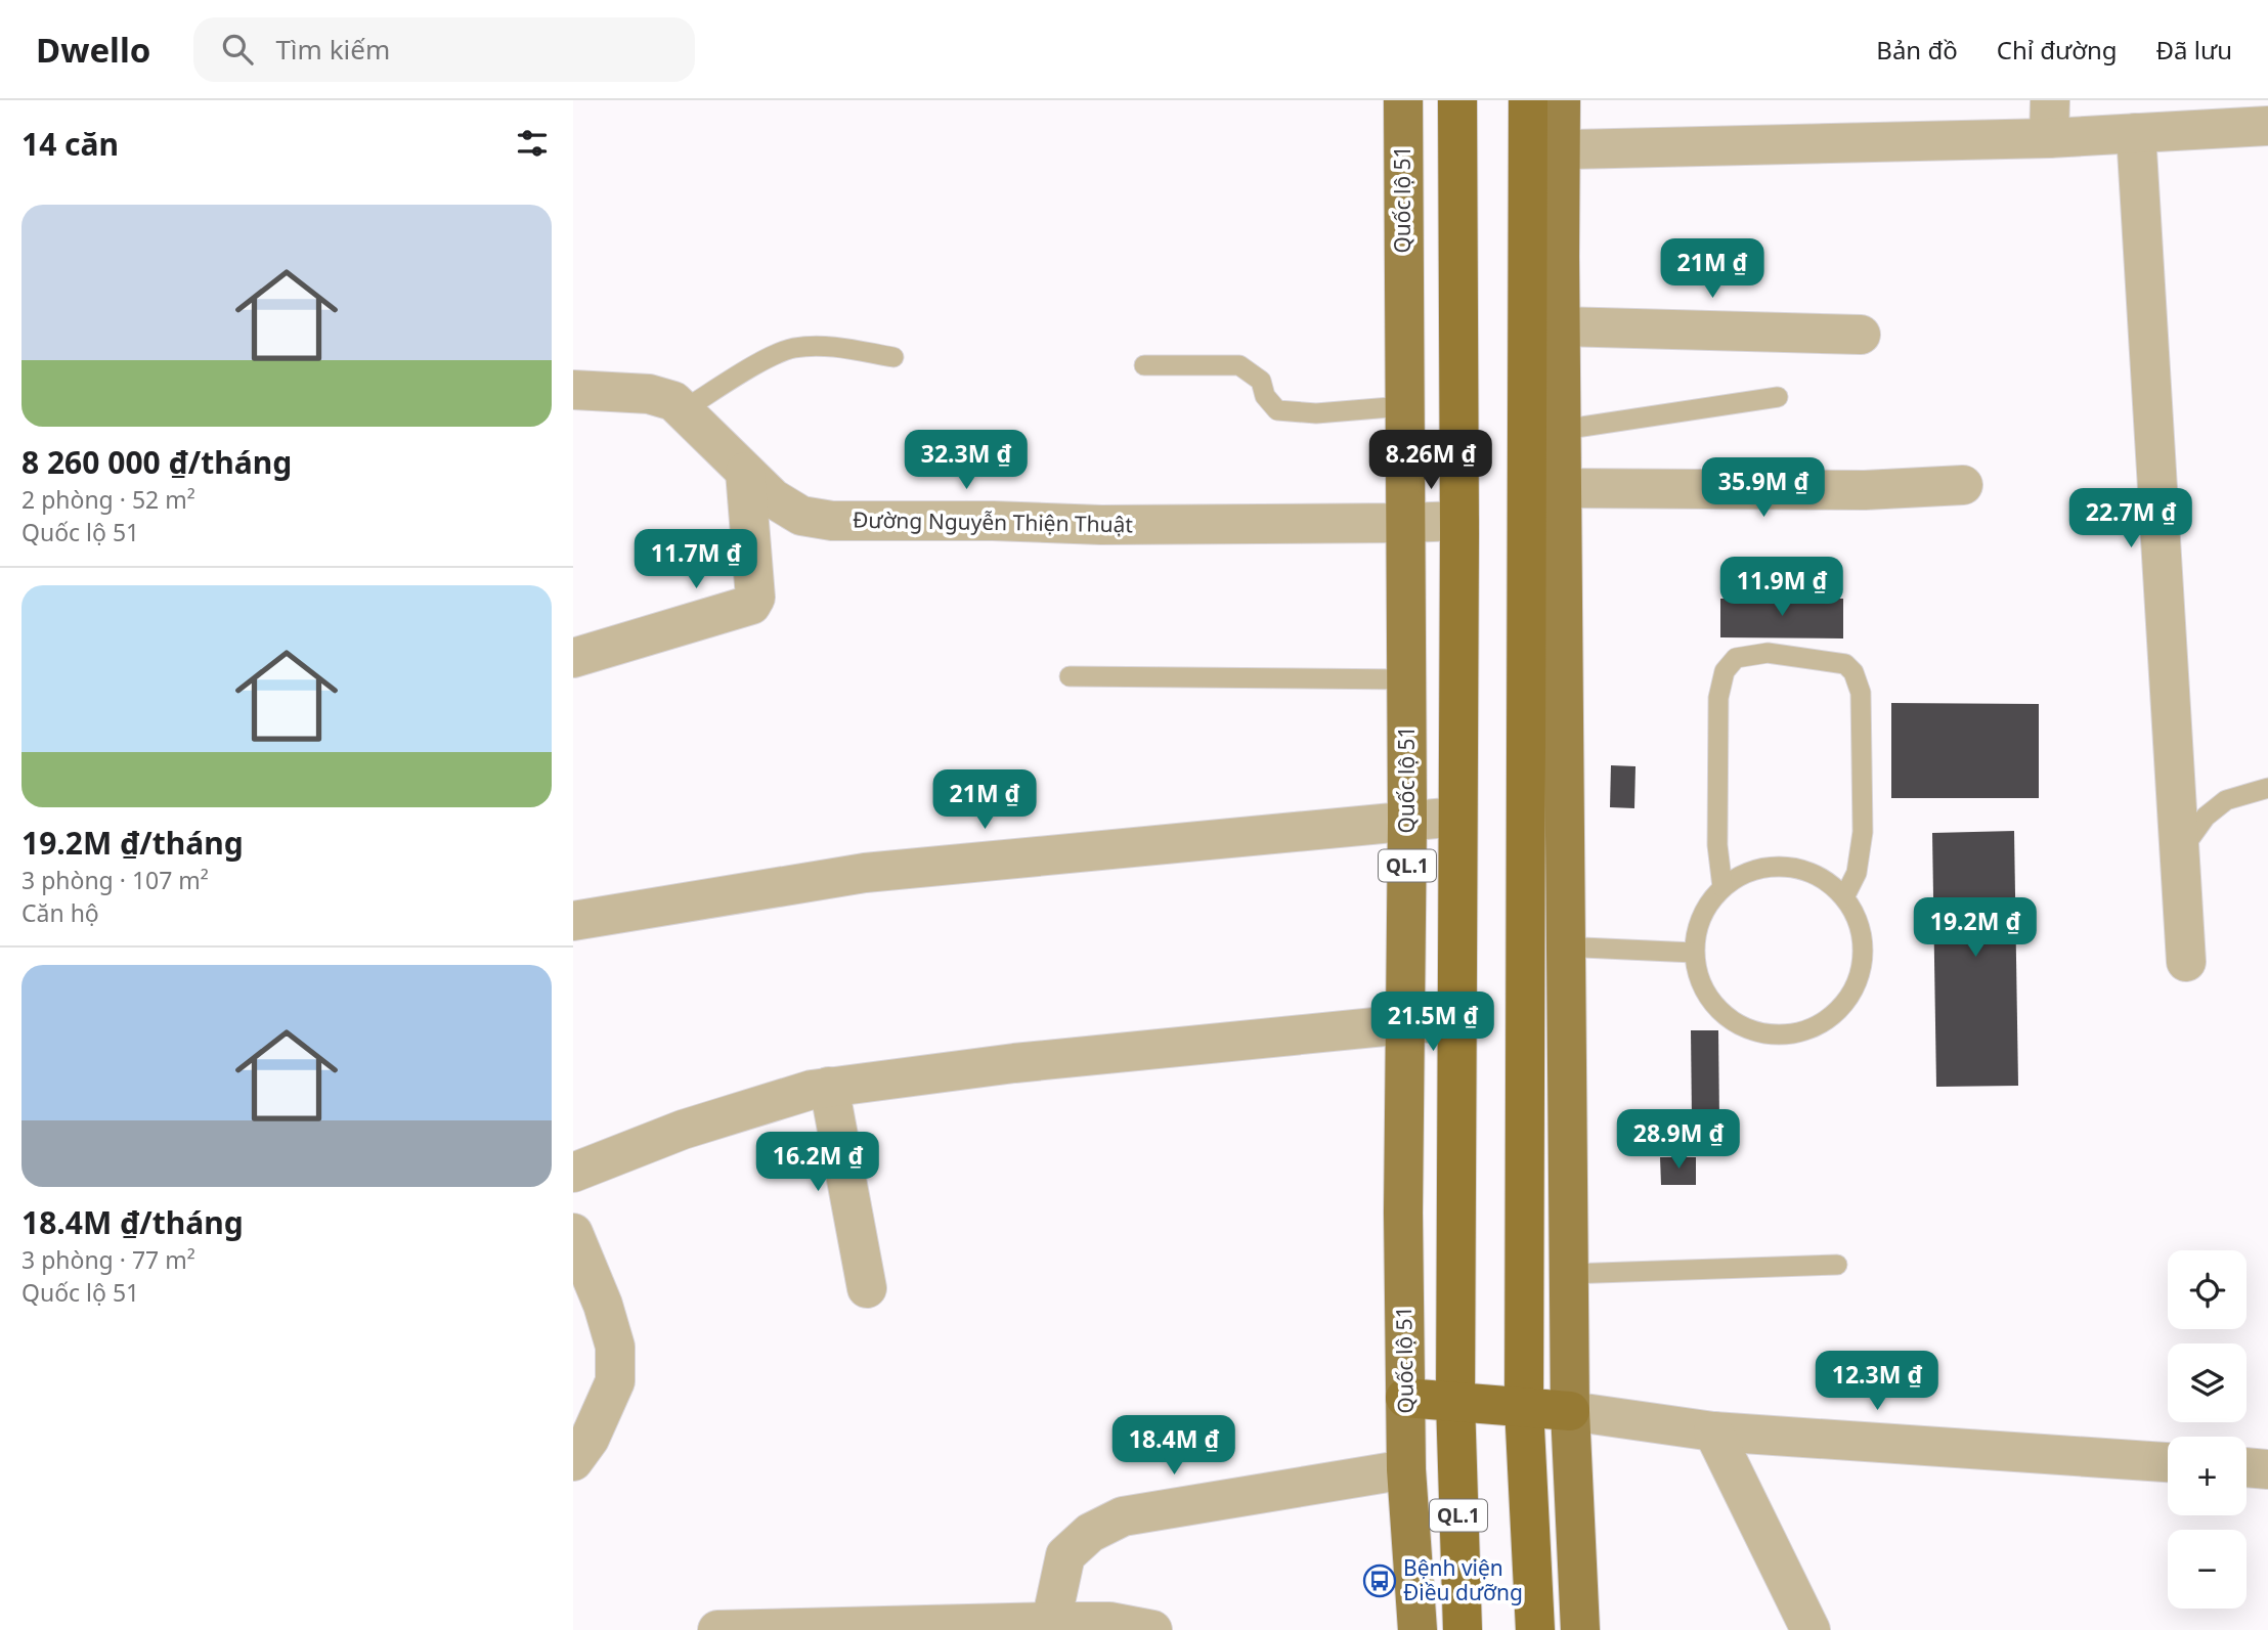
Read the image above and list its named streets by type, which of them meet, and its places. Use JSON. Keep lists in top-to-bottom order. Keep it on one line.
{"streets":{"highway":["QL.1"],"main road":["Quốc lộ 51"],"street":["Đường Nguyễn Thiện Thuật"]},"crossings":[["Quốc lộ 51","Đường Nguyễn Thiện Thuật"],["Đường Nguyễn Thiện Thuật","QL.1"]],"places":{"bus stop":["Bệnh viện Điều dưỡng"]},"page":{"header":"Dwello","search":"Tìm kiếm","nav":["Bản đồ","Chỉ đường","Đã lưu"],"heading":"14 căn","list":[{"name":"8 260 000 ₫/tháng","note":"2 phòng · 52 m² · Quốc lộ 51"},{"name":"19.2M ₫/tháng","note":"3 phòng · 107 m² · Căn hộ"},{"name":"18.4M ₫/tháng","note":"3 phòng · 77 m² · Quốc lộ 51"}],"price":["21M ₫","32.3M ₫","8.26M ₫","35.9M ₫","22.7M ₫","11.7M ₫","11.9M ₫","21M ₫","19.2M ₫","21.5M ₫","28.9M ₫","16.2M ₫","12.3M ₫","18.4M ₫"],"map_buttons":["+","−"]}}
